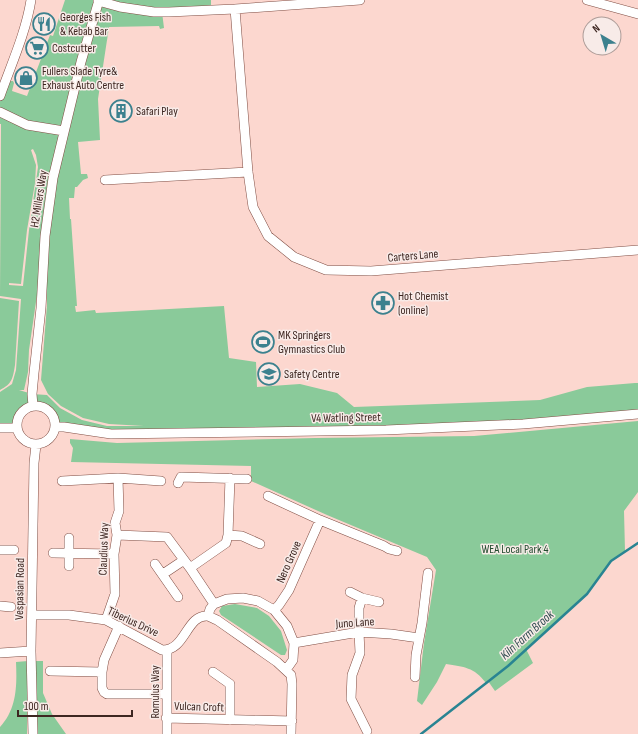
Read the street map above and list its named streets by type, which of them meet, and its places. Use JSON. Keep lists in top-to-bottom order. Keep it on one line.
{"streets":{"street":["H2 Millers Way","Carters Lane","V4 Watling Street","Claudius Way","Nero Grove","Vespasian Road","Tiberius Drive","Juno Lane","Romulus Way","Vulcan Croft"]},"crossings":[["H2 Millers Way","V4 Watling Street"],["H2 Millers Way","Vespasian Road"],["V4 Watling Street","Vespasian Road"],["Claudius Way","Tiberius Drive"],["Vespasian Road","Tiberius Drive"],["Tiberius Drive","Romulus Way"],["Romulus Way","Vulcan Croft"]],"water":["Kiln Farm Brook"],"parks":["WEA Local Park 4"],"places":{"restaurant":["Georges Fish & Kebab Bar"],"supermarket":["Costcutter"],"shop":["Fullers Slade Tyre& Exhaust Auto Centre"],"building":["Safari Play"],"pharmacy":["Hot Chemist (online)"],"sports":["MK Springers Gymnastics Club"],"school or university":["Safety Centre"]},"scale_bar":"100 m","north":"top left"}
